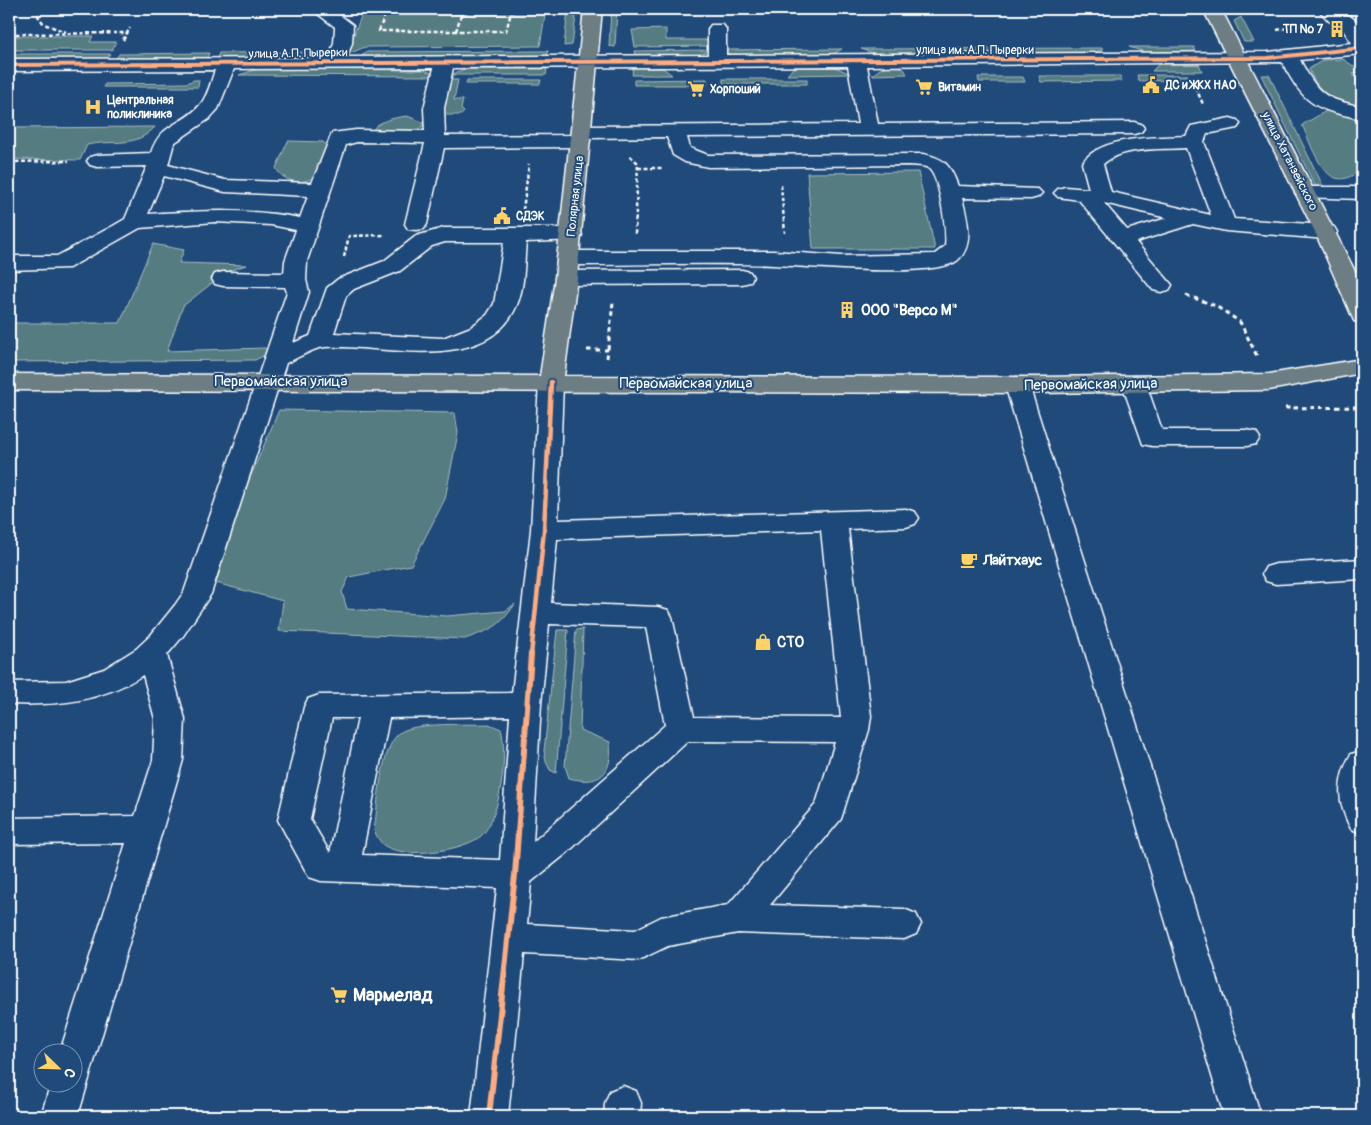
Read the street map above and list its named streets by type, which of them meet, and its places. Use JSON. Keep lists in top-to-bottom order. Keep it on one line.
{"streets":{"main road":["улица Хатанзейского","Полярная улица","Первомайская улица"],"street":["улица им. А.П. Пырерки","улица А.П. Пырерки"]},"crossings":[["улица им. А.П. Пырерки","улица А.П. Пырерки"],["улица им. А.П. Пырерки","улица Хатанзейского"],["улица им. А.П. Пырерки","Полярная улица"],["улица А.П. Пырерки","Полярная улица"],["Полярная улица","Первомайская улица"]],"places":{"building":["ТП № 7","ООО \"Версо М\""],"public building":["ДС и ЖКХ НАО","СДЭК"],"supermarket":["Витамин","Хорпоший","Мармелад"],"hospital":["Центральная поликлиника"],"cafe":["Лайтхаус"],"shop":["СТО"]},"north":"bottom right"}
